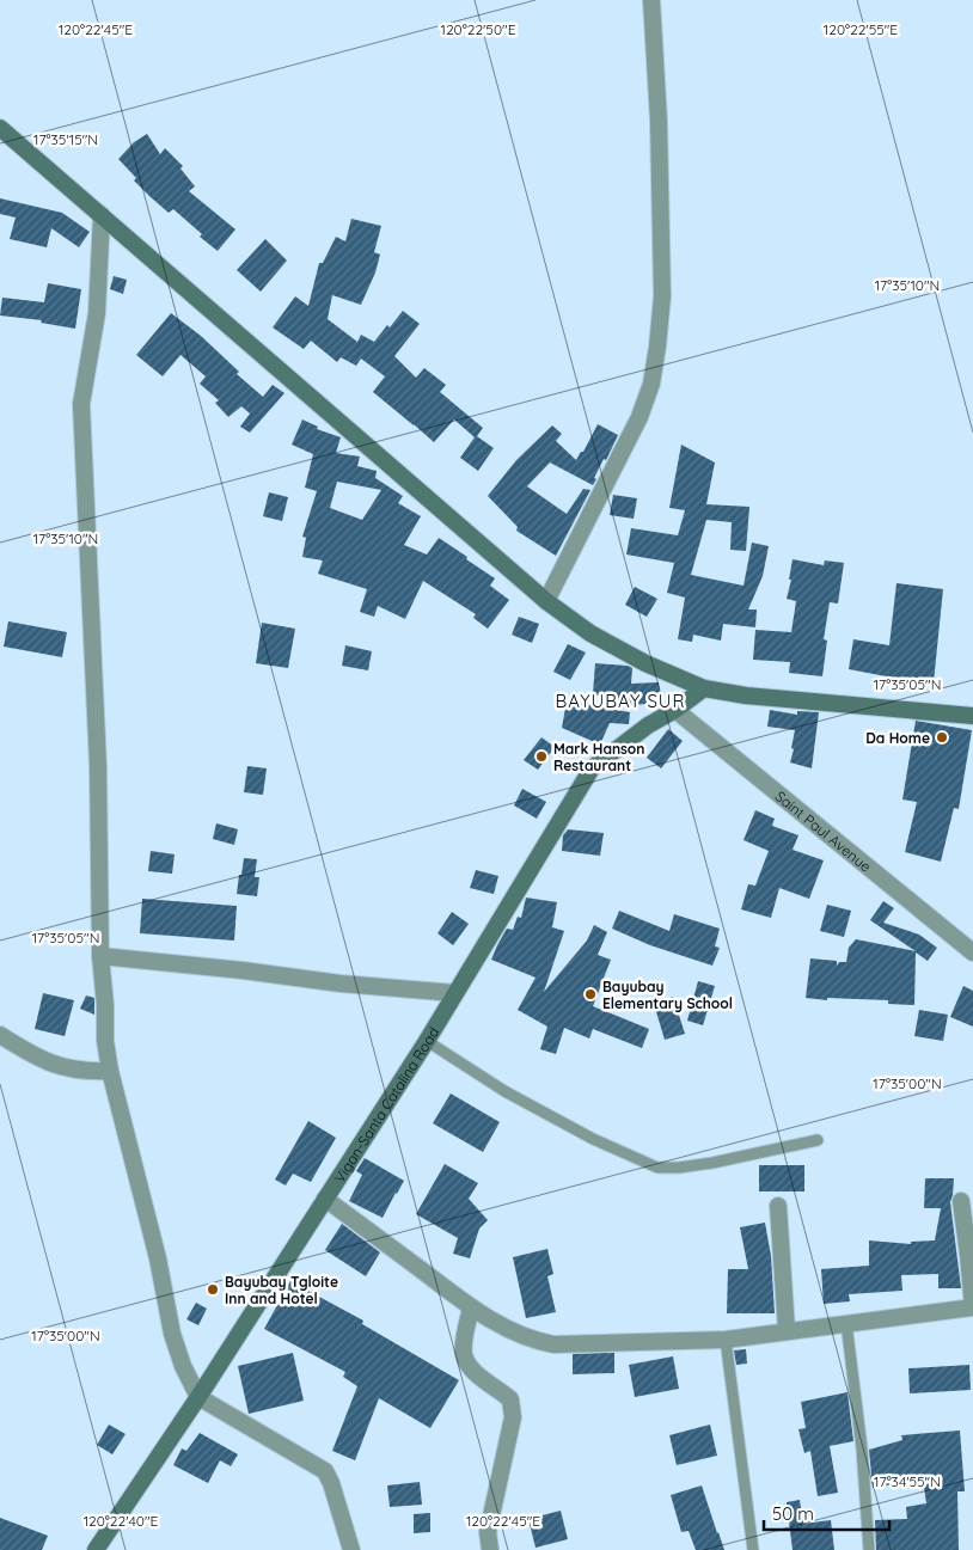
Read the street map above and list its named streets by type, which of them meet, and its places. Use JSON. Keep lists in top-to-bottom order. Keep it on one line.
{"streets":{"main road":["Vigan-Santa Catalina Road"],"street":["Saint Paul Avenue"]},"crossings":[["Saint Paul Avenue","Vigan-Santa Catalina Road"]],"districts":["BAYUBAY SUR"],"places":["Da Home","Mark Hanson Restaurant","Bayubay Elementary School","Bayubay Tgloite Inn and Hotel"],"scale_bar":"50 m","coordinates":["120°22'45\"E","120°22'50\"E","120°22'55\"E","17°35'15\"N","17°35'10\"N","17°35'05\"N","17°35'00\"N","17°34'55\"N","120°22'40\"E"]}
